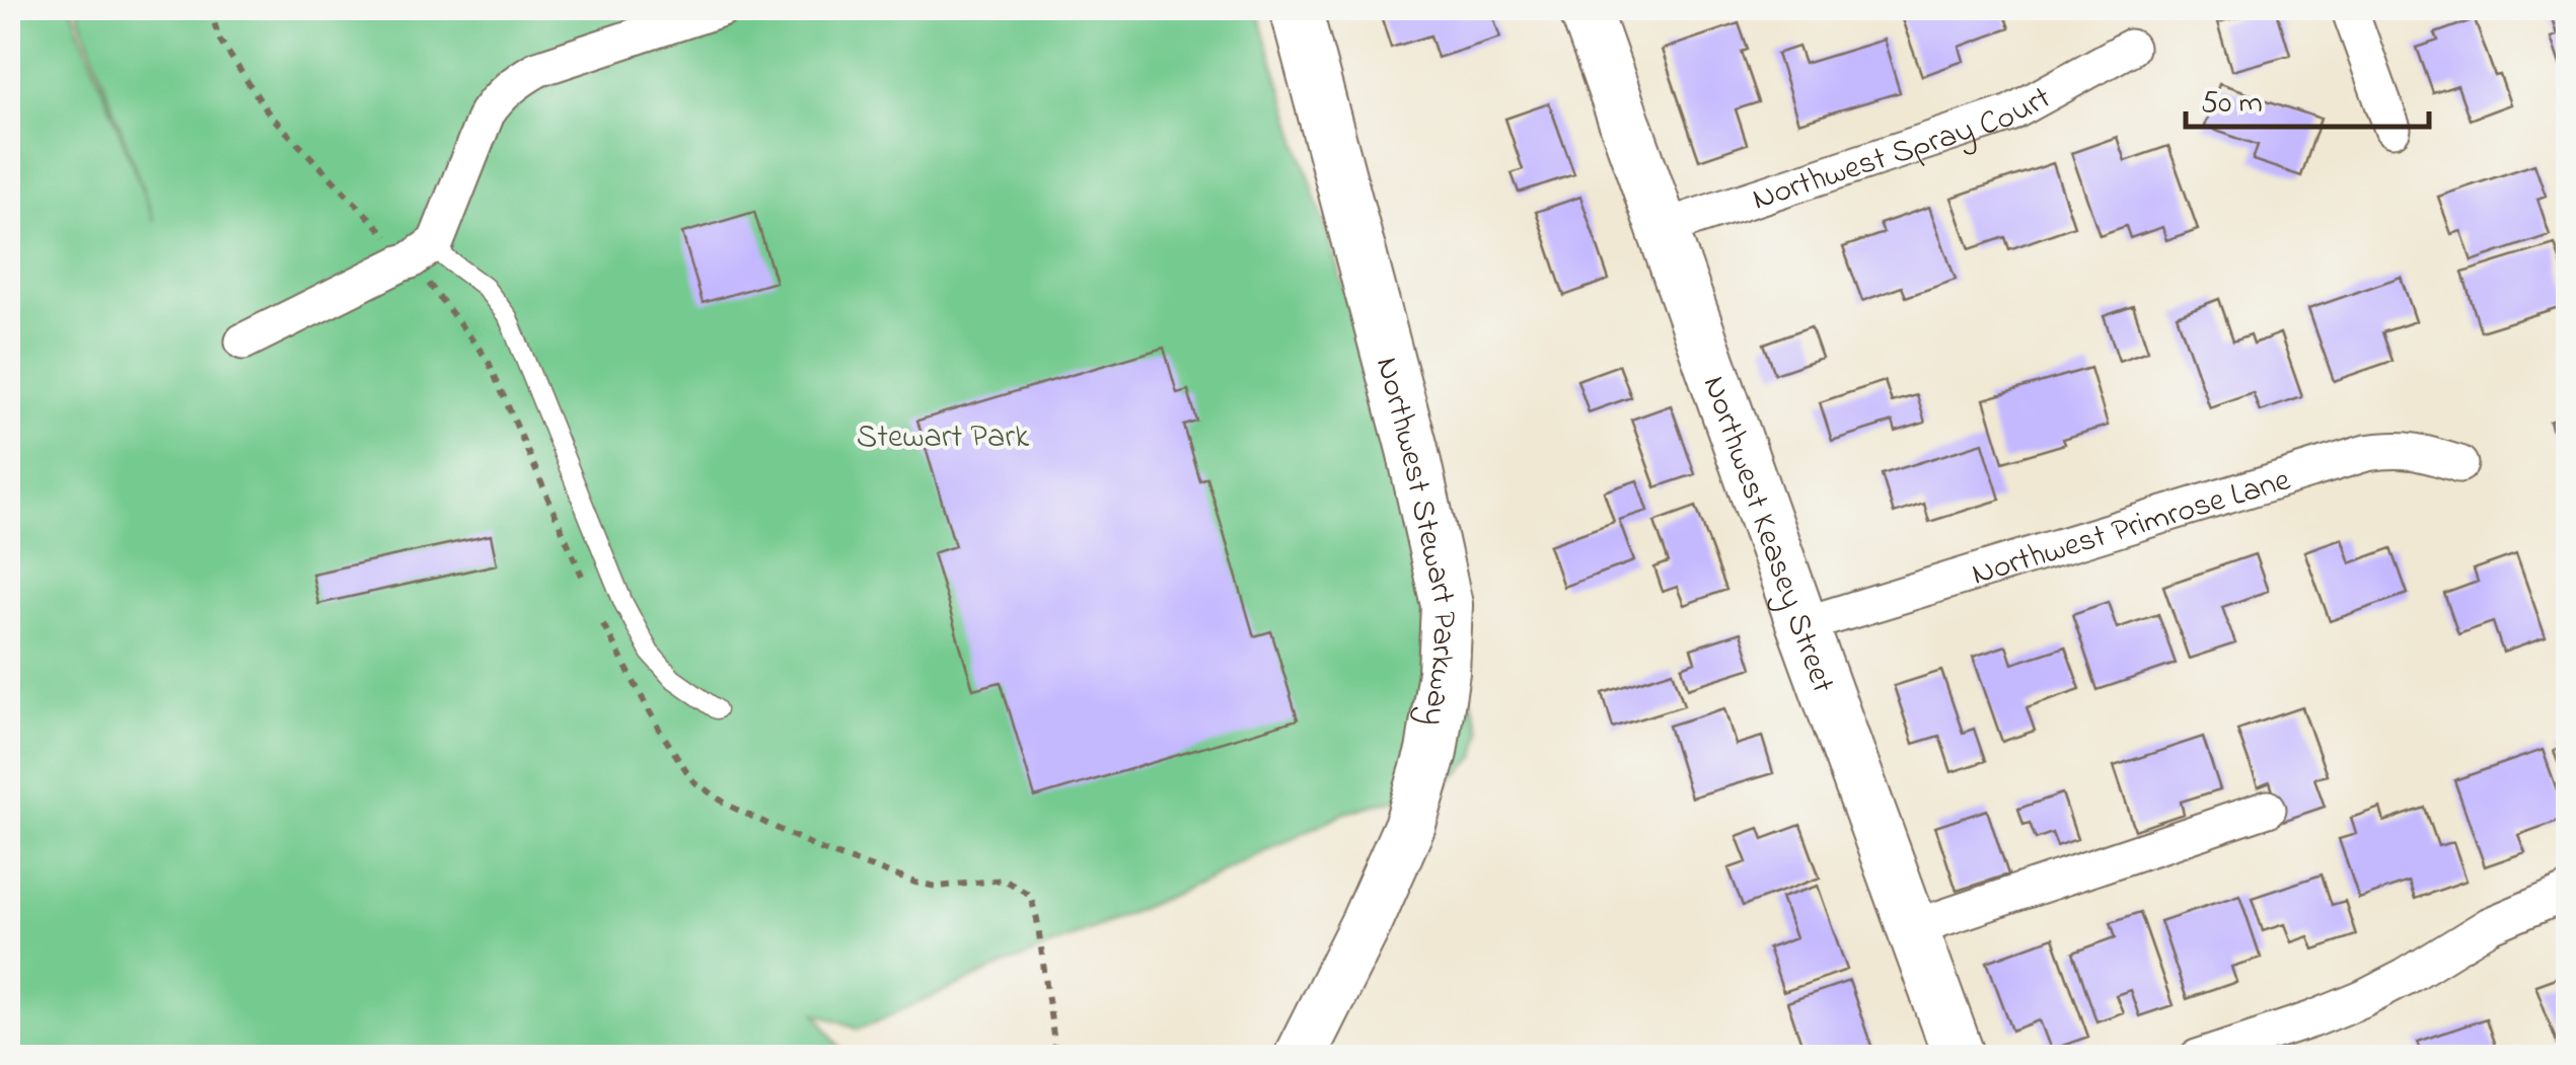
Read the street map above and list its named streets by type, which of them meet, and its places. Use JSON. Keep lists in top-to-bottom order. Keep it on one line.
{"streets":{"street":["Northwest Spray Court","Northwest Primrose Lane","Northwest Keasey Street","Northwest Stewart Parkway"]},"crossings":[["Northwest Spray Court","Northwest Keasey Street"],["Northwest Primrose Lane","Northwest Keasey Street"]],"parks":["Stewart Park"],"scale_bar":"50 m"}
